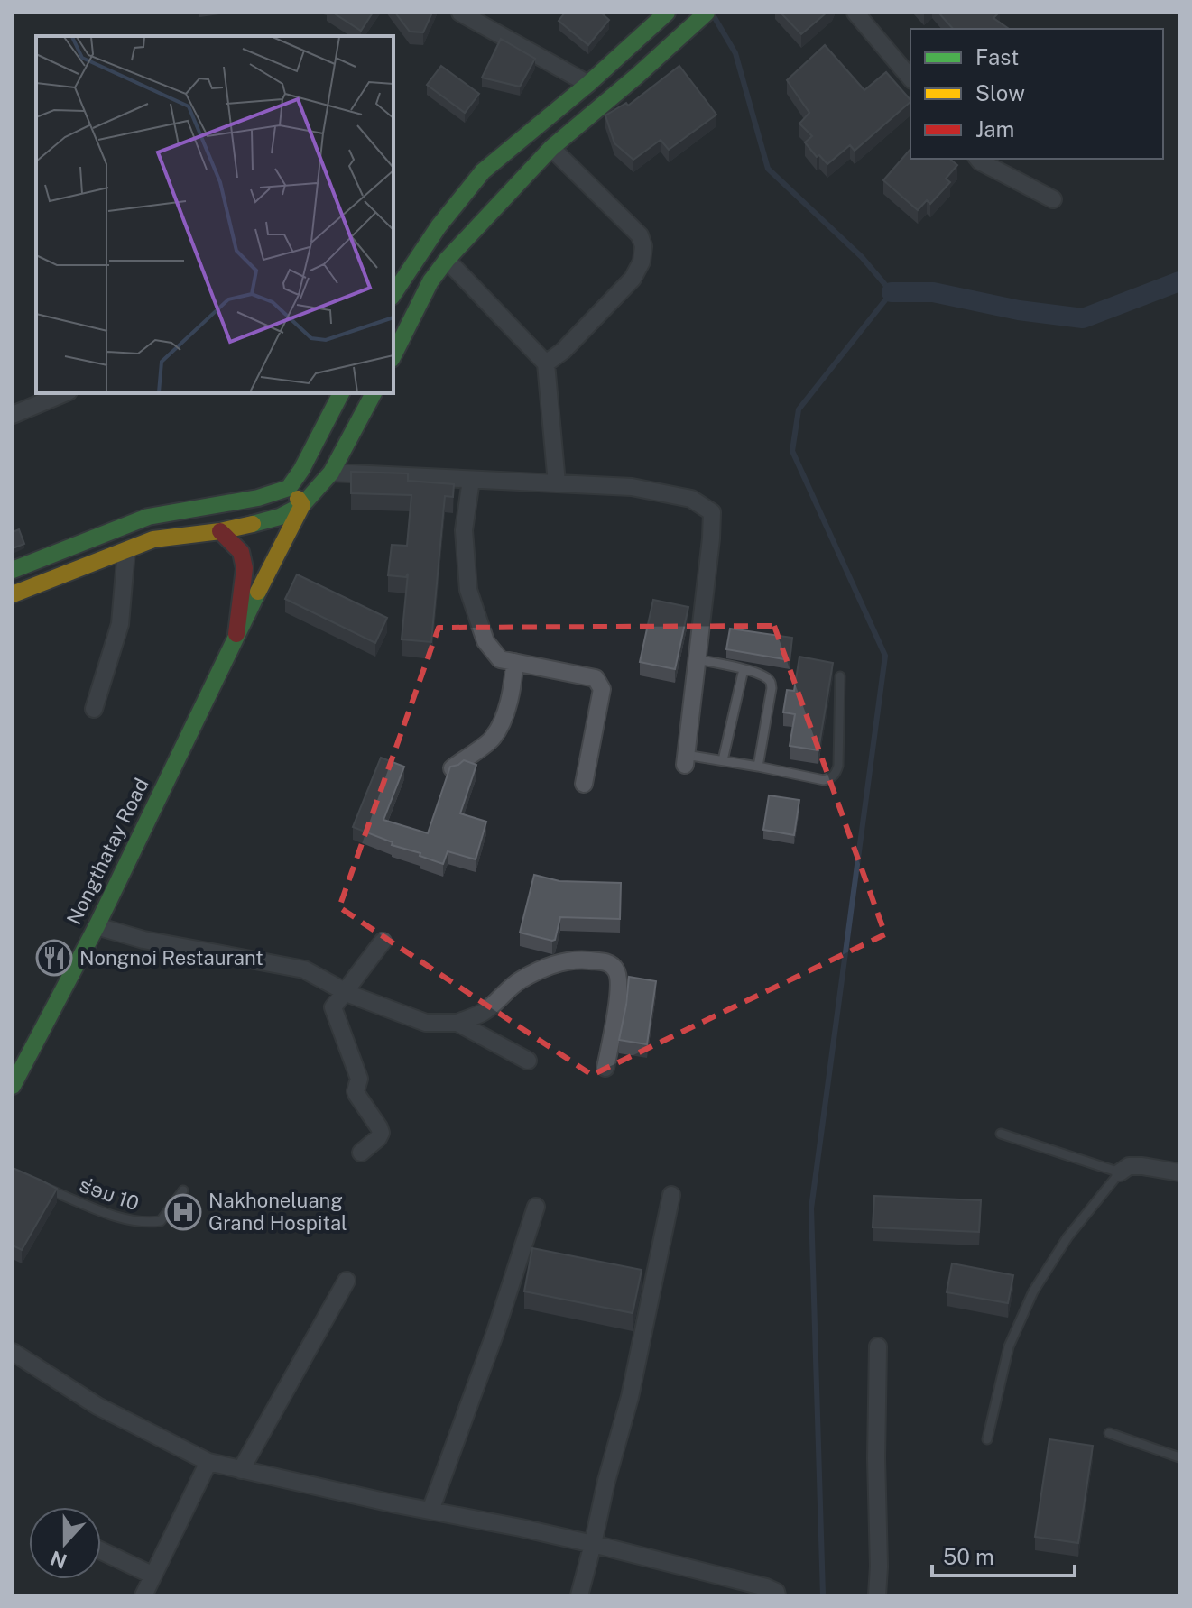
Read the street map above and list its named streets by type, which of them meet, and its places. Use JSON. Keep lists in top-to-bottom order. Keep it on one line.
{"streets":{"main road":["Nongthatay Road"],"lane":["ຮ່ອມ 10"]},"places":{"restaurant":["Nongnoi Restaurant"],"hospital":["Nakhoneluang Grand Hospital"]},"legend":["Fast","Slow","Jam"],"scale_bar":"50 m","north":"bottom"}
